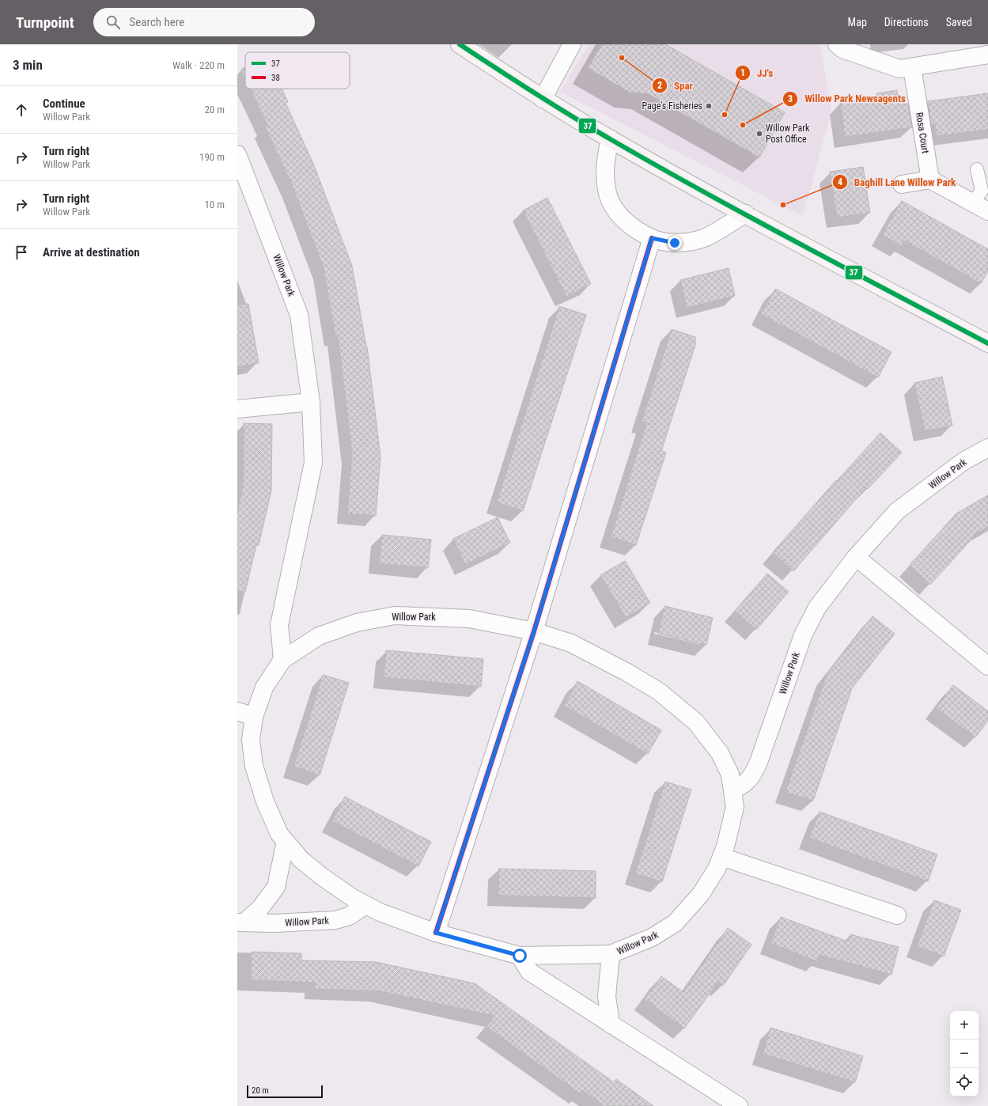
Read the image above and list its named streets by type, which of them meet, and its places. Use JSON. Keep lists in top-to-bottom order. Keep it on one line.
{"streets":{"street":["Rosa Court","Willow Park"]},"places":["Spar","Page's Fisheries","JJ's","Willow Park Newsagents","Willow Park Post Office","Baghill Lane Willow Park"],"lines":["transit line 37","transit line 38"],"legend":["37","38"],"scale_bar":"20 m","page":{"header":"Turnpoint","search":"Search here","nav":["Map","Directions","Saved"],"heading":["3 min","Walk · 220 m"],"list":[["Continue","Willow Park","20 m"],["Turn right","Willow Park","190 m"],["Turn right","Willow Park","10 m"],"Arrive at destination"],"map_buttons":["+","−"],"scale":"20 m"}}
